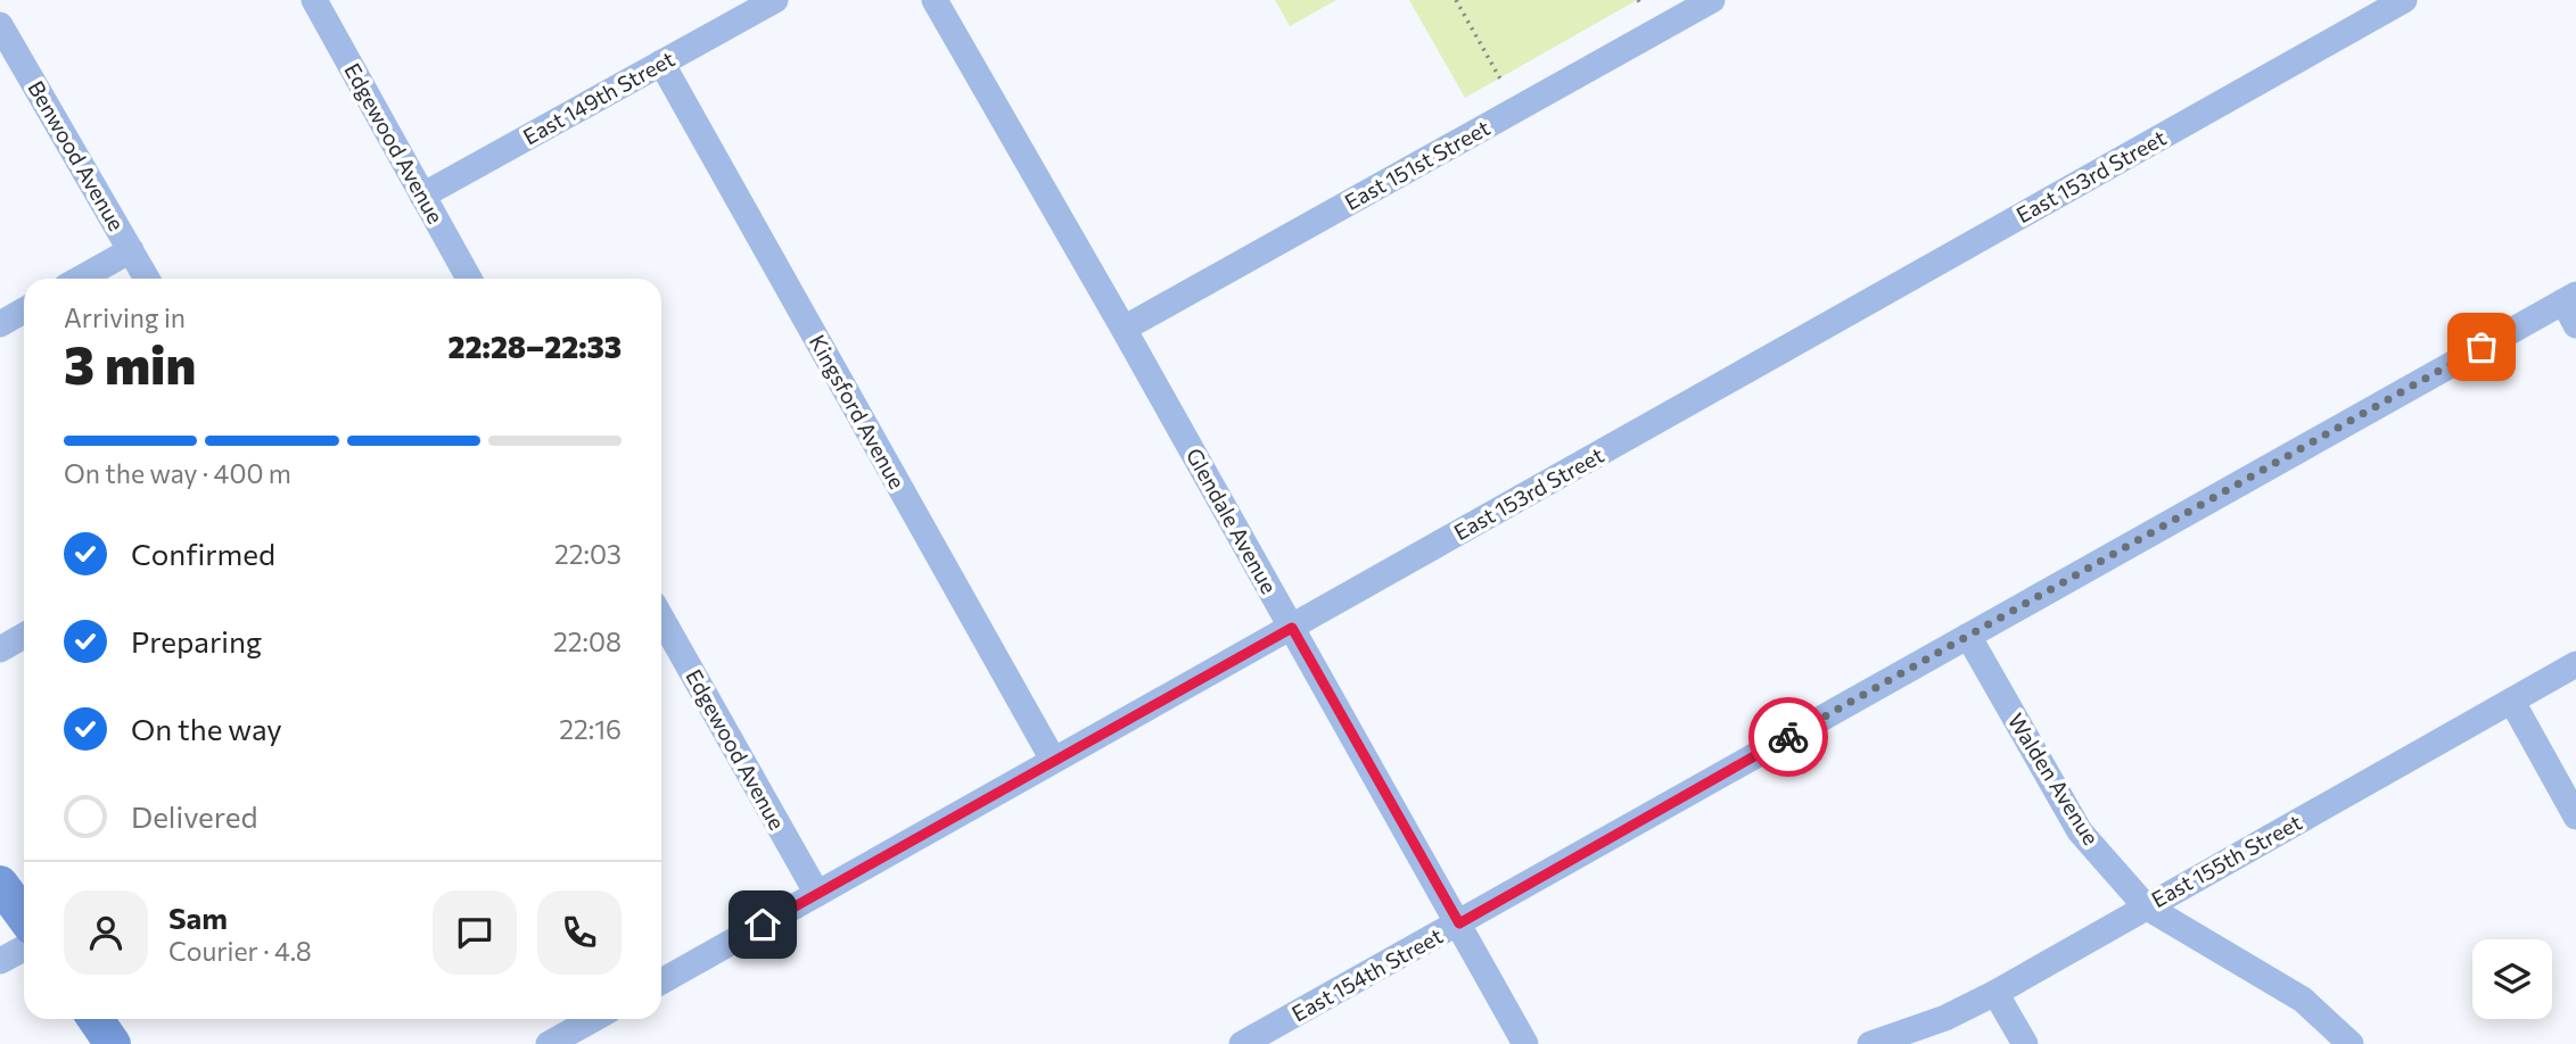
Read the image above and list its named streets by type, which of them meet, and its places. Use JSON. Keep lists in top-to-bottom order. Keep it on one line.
{"streets":{"street":["East 149th Street","Edgewood Avenue","Benwood Avenue","East 151st Street","East 153rd Street","Kingsford Avenue","Glendale Avenue","Walden Avenue","East 155th Street","East 154th Street"]},"crossings":[["East 149th Street","Edgewood Avenue"],["East 149th Street","Kingsford Avenue"],["Edgewood Avenue","East 153rd Street"],["East 151st Street","Glendale Avenue"],["East 153rd Street","Kingsford Avenue"],["East 153rd Street","Glendale Avenue"],["Glendale Avenue","East 154th Street"],["Walden Avenue","East 155th Street"],["Walden Avenue","East 154th Street"]],"page":{"heading":["3 min","Arriving in","22:28–22:33"],"panel":["Sam","Courier · 4.8"],"bar":"On the way · 400 m","list":[["Confirmed","22:03"],["Preparing","22:08"],["On the way","22:16"],"Delivered"]}}
